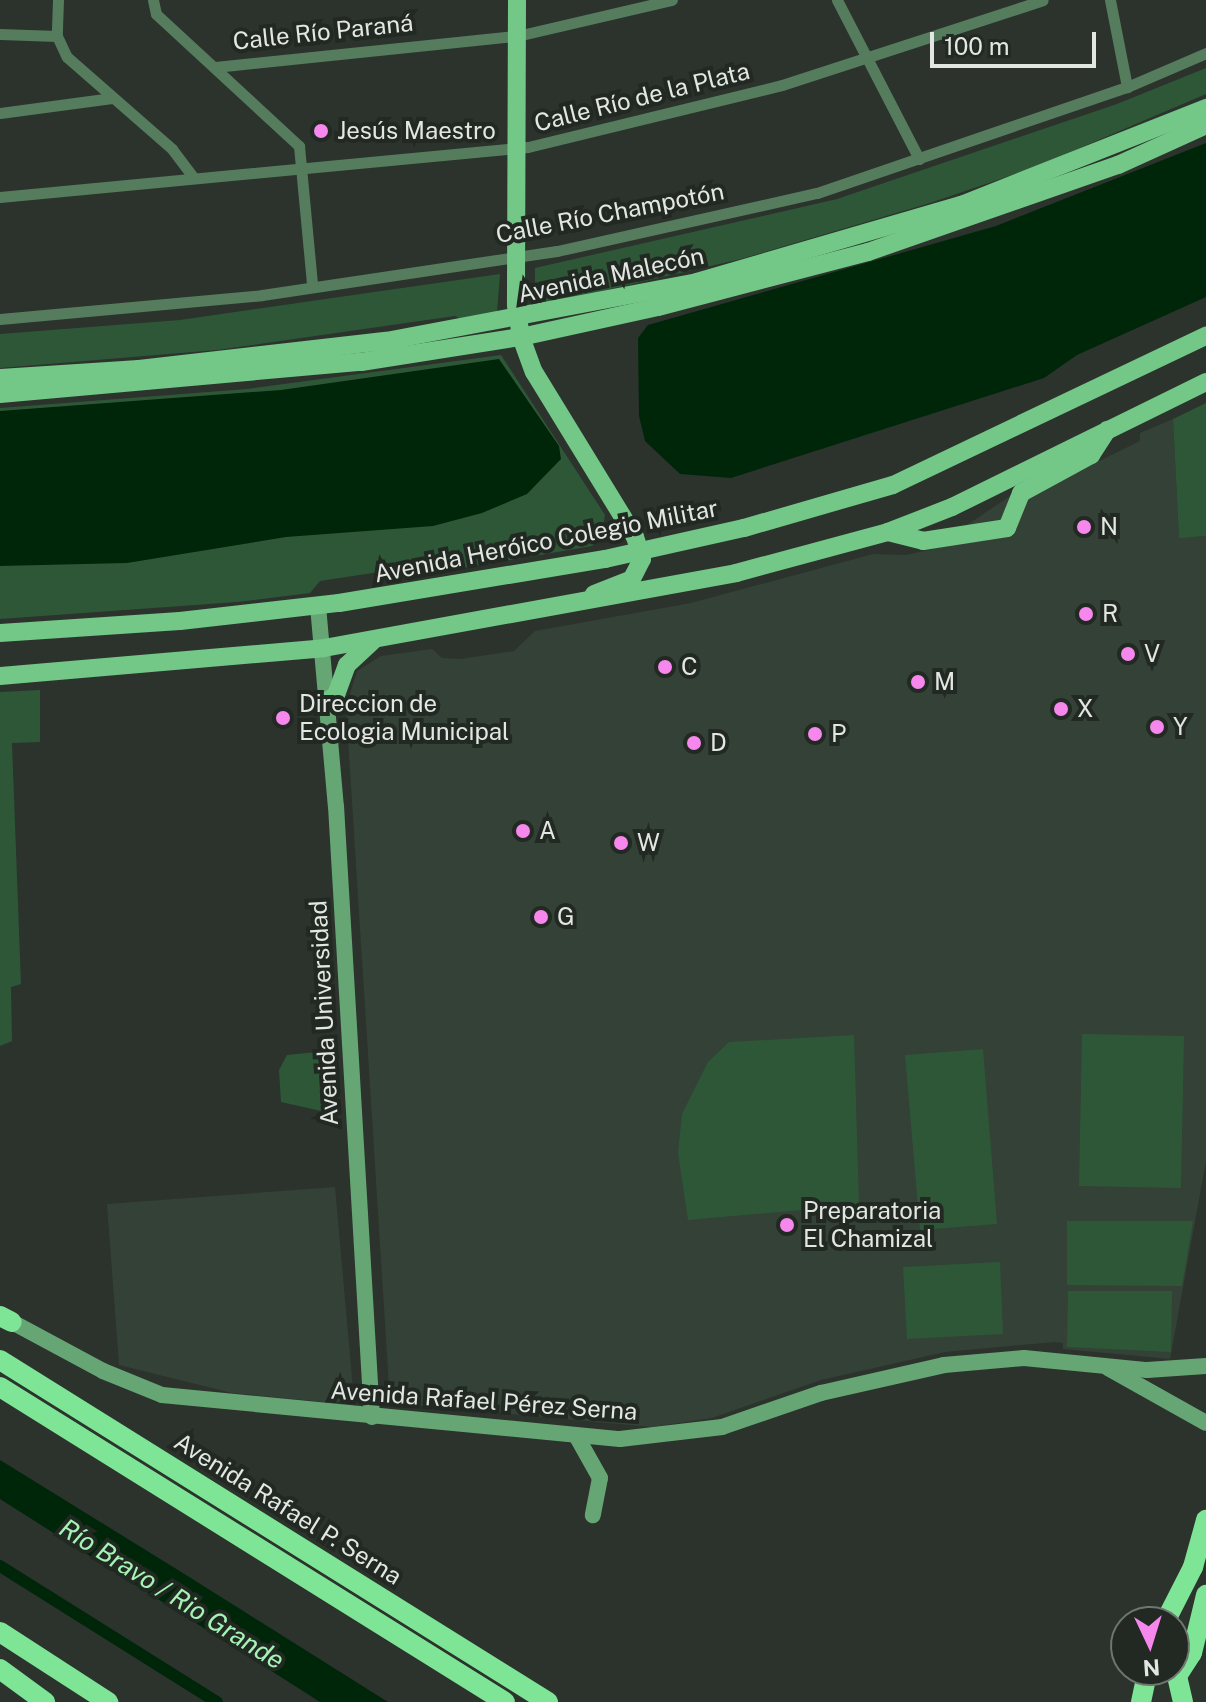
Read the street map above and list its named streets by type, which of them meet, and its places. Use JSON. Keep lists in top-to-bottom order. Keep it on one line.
{"streets":{"highway":["Avenida Rafael P. Serna"],"main road":["Avenida Malecón","Avenida Heróico Colegio Militar","Avenida Universidad","Avenida Rafael Pérez Serna"],"street":["Calle Río Paraná","Calle Río de la Plata","Calle Río Champotón"]},"crossings":[["Avenida Heróico Colegio Militar","Avenida Universidad"],["Avenida Universidad","Avenida Rafael Pérez Serna"]],"water":["Río Bravo / Rio Grande"],"places":["Jesús Maestro","N","R","V","C","M","X","Direccion de Ecologia Municipal","Y","P","D","A","W","G","Preparatoria El Chamizal"],"scale_bar":"100 m","north":"bottom"}
